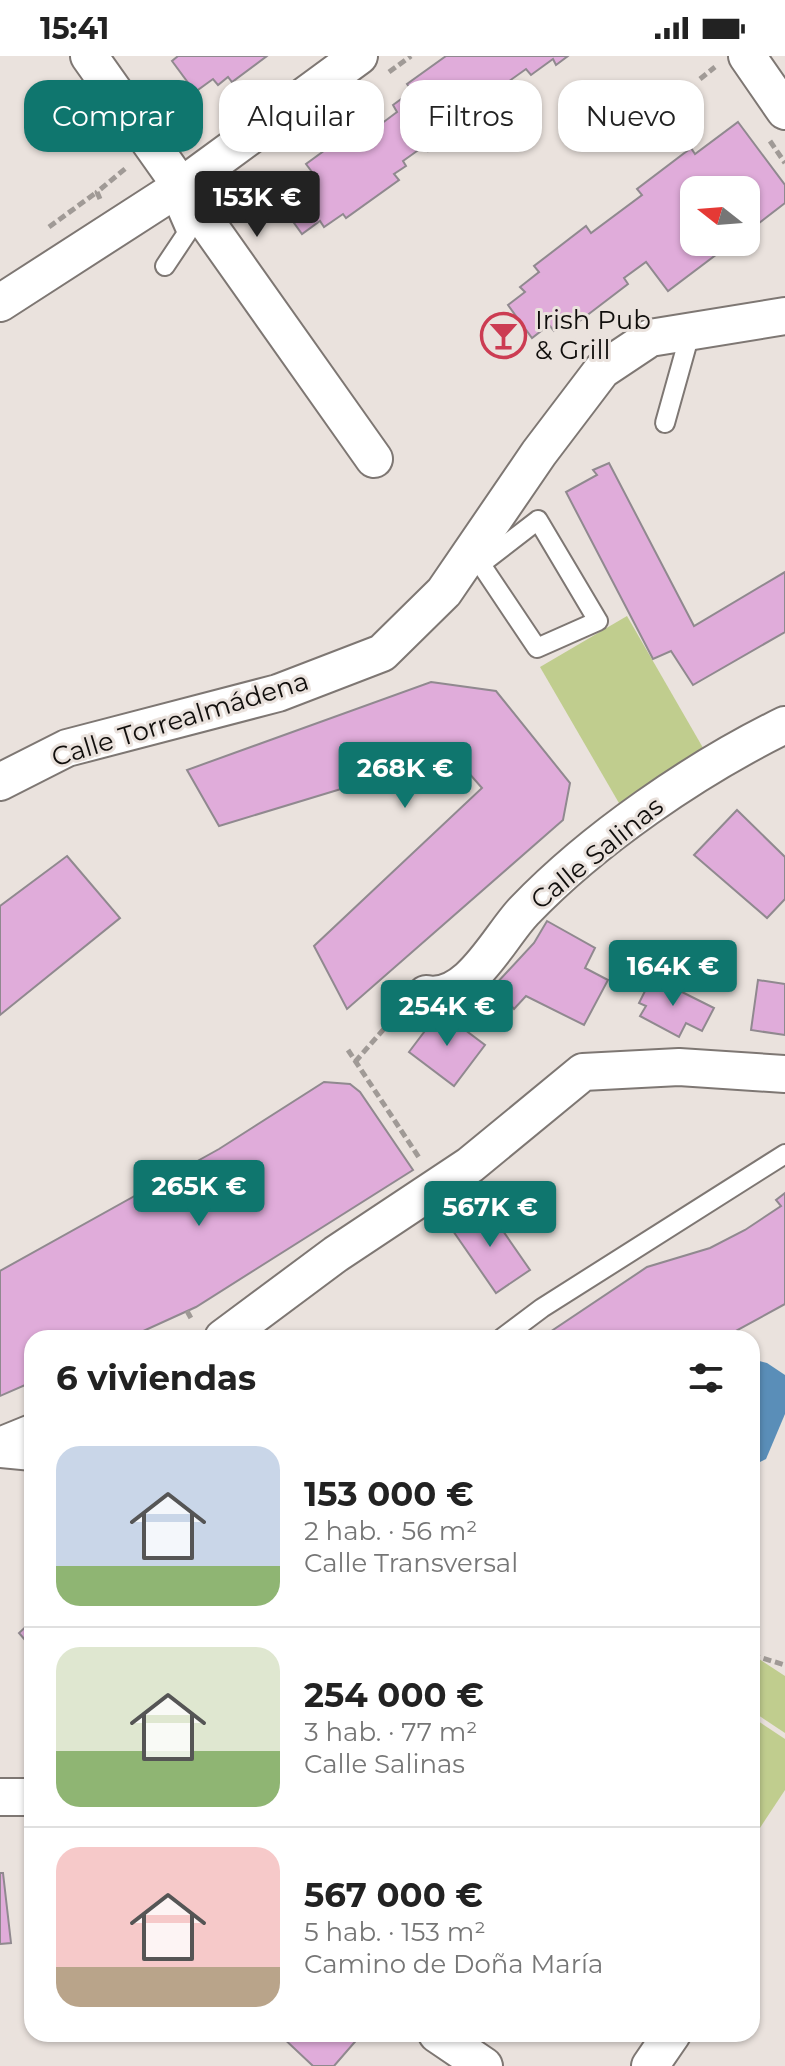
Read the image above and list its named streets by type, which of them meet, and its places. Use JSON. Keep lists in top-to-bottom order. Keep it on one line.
{"streets":{"street":["Calle Torrealmádena","Calle Salinas"]},"places":{"bar":["Irish Pub & Grill"]},"north":"left","page":{"status":"15:41","chip":["Comprar","Alquilar","Filtros","Nuevo"],"price":["153K €","268K €","164K €","254K €","265K €","567K €"],"heading":"6 viviendas","list":[{"name":"153 000 €","note":"2 hab. · 56 m² · Calle Transversal"},{"name":"254 000 €","note":"3 hab. · 77 m² · Calle Salinas"},{"name":"567 000 €","note":"5 hab. · 153 m² · Camino de Doña María"}]}}
